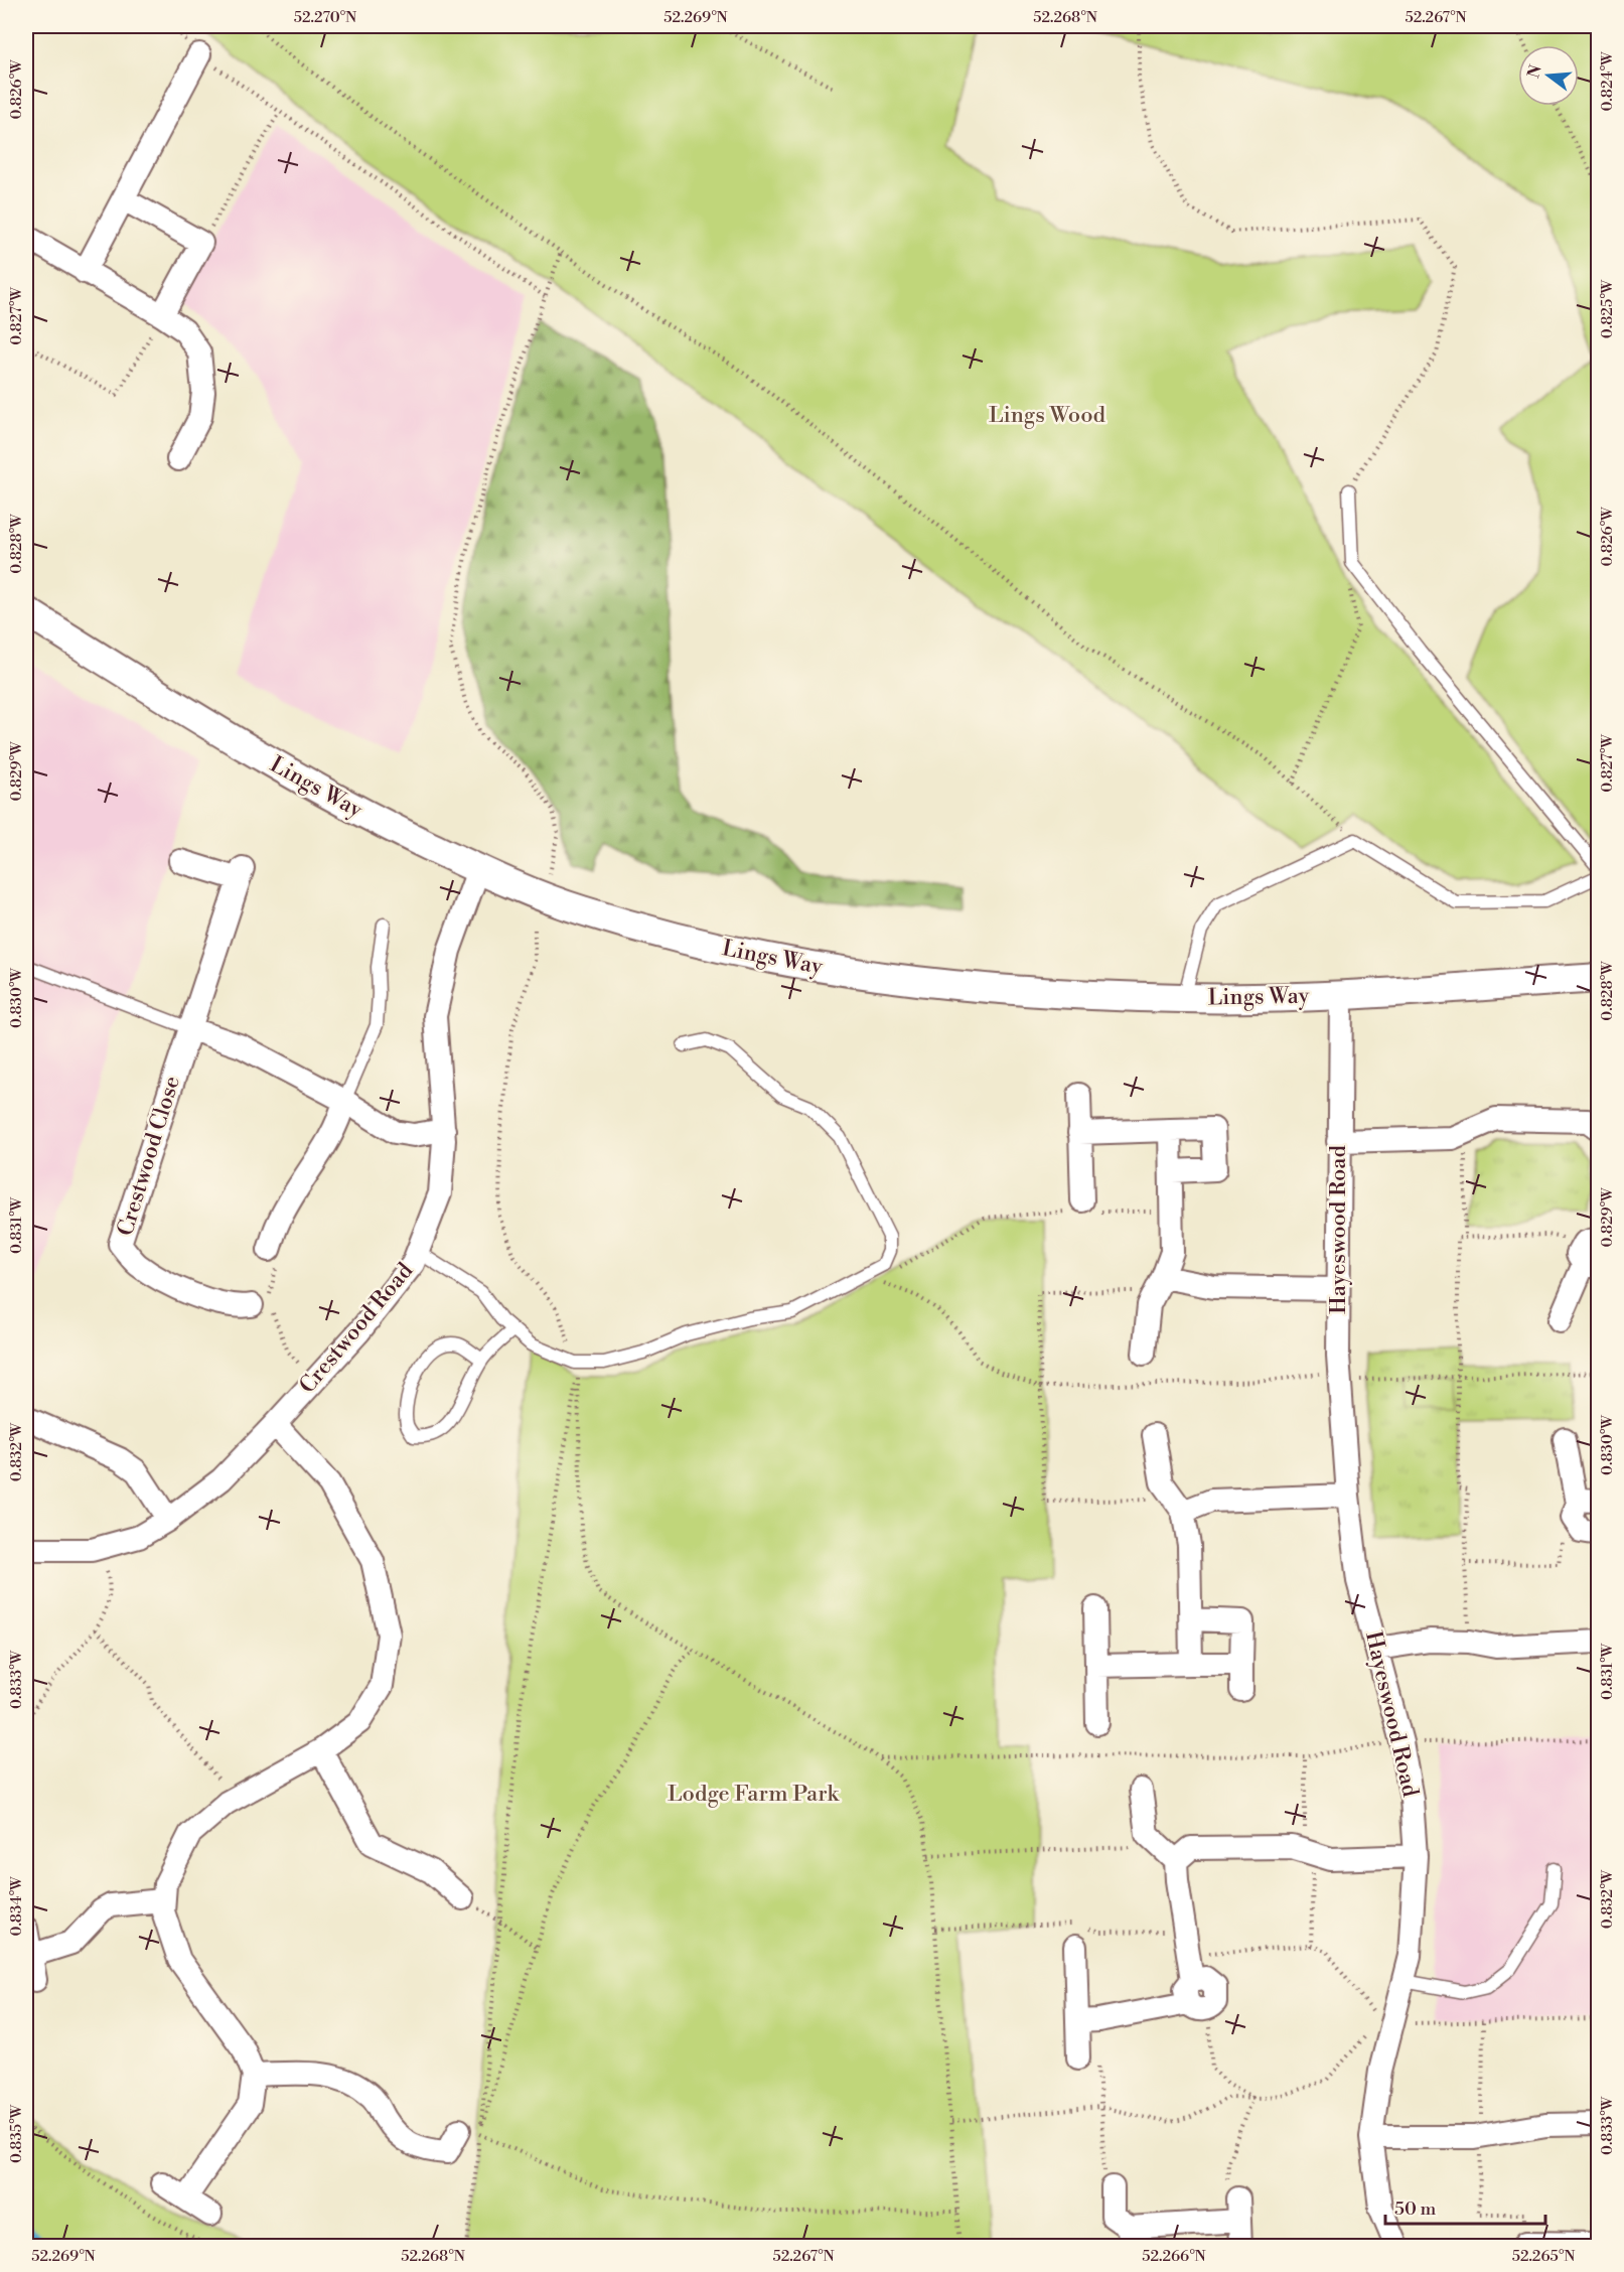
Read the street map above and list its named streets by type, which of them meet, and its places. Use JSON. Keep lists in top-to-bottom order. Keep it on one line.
{"streets":{"street":["Lings Way","Crestwood Close","Hayeswood Road","Crestwood Road"]},"crossings":[["Lings Way","Hayeswood Road"],["Lings Way","Crestwood Road"]],"parks":["Lings Wood","Lodge Farm Park"],"scale_bar":"50 m","north":"left","coordinates":["52.270°N","52.269°N","52.268°N","52.267°N","0.824°W","0.826°W","0.825°W","0.827°W","0.828°W","0.829°W","0.830°W","0.831°W","0.832°W","0.833°W","0.834°W","0.835°W","52.266°N","52.265°N"]}
